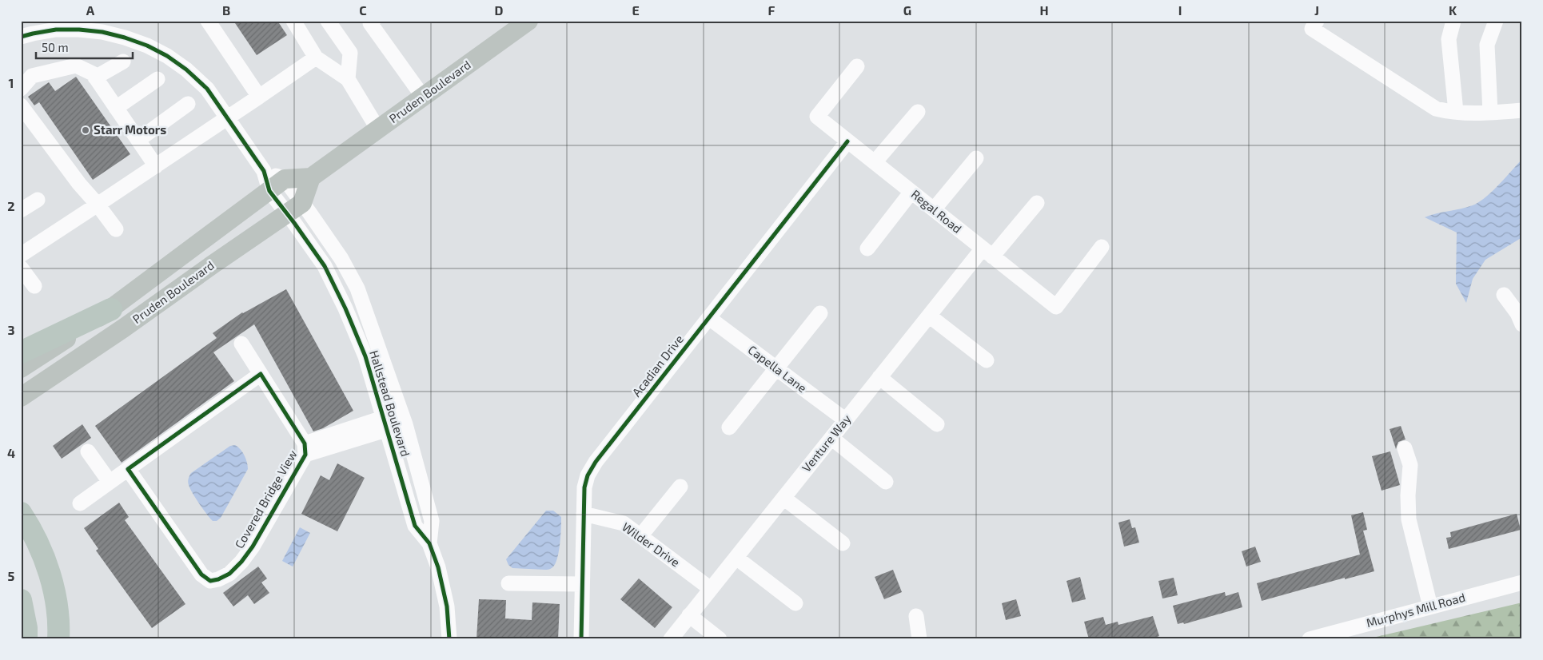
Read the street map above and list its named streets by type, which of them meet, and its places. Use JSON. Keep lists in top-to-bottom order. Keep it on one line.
{"streets":{"main road":["Pruden Boulevard"],"street":["Regal Road","Acadian Drive","Capella Lane","Hallstead Boulevard","Venture Way","Covered Bridge View","Wilder Drive","Murphys Mill Road"]},"crossings":[["Pruden Boulevard","Hallstead Boulevard"],["Regal Road","Acadian Drive"],["Regal Road","Venture Way"],["Acadian Drive","Capella Lane"],["Acadian Drive","Wilder Drive"],["Capella Lane","Venture Way"],["Hallstead Boulevard","Covered Bridge View"],["Venture Way","Wilder Drive"]],"places":["Starr Motors"],"scale_bar":"50 m","grid":{"columns":["A","B","C","D","E","F","G","H","I","J","K"],"rows":["1","2","3","4","5"]}}
